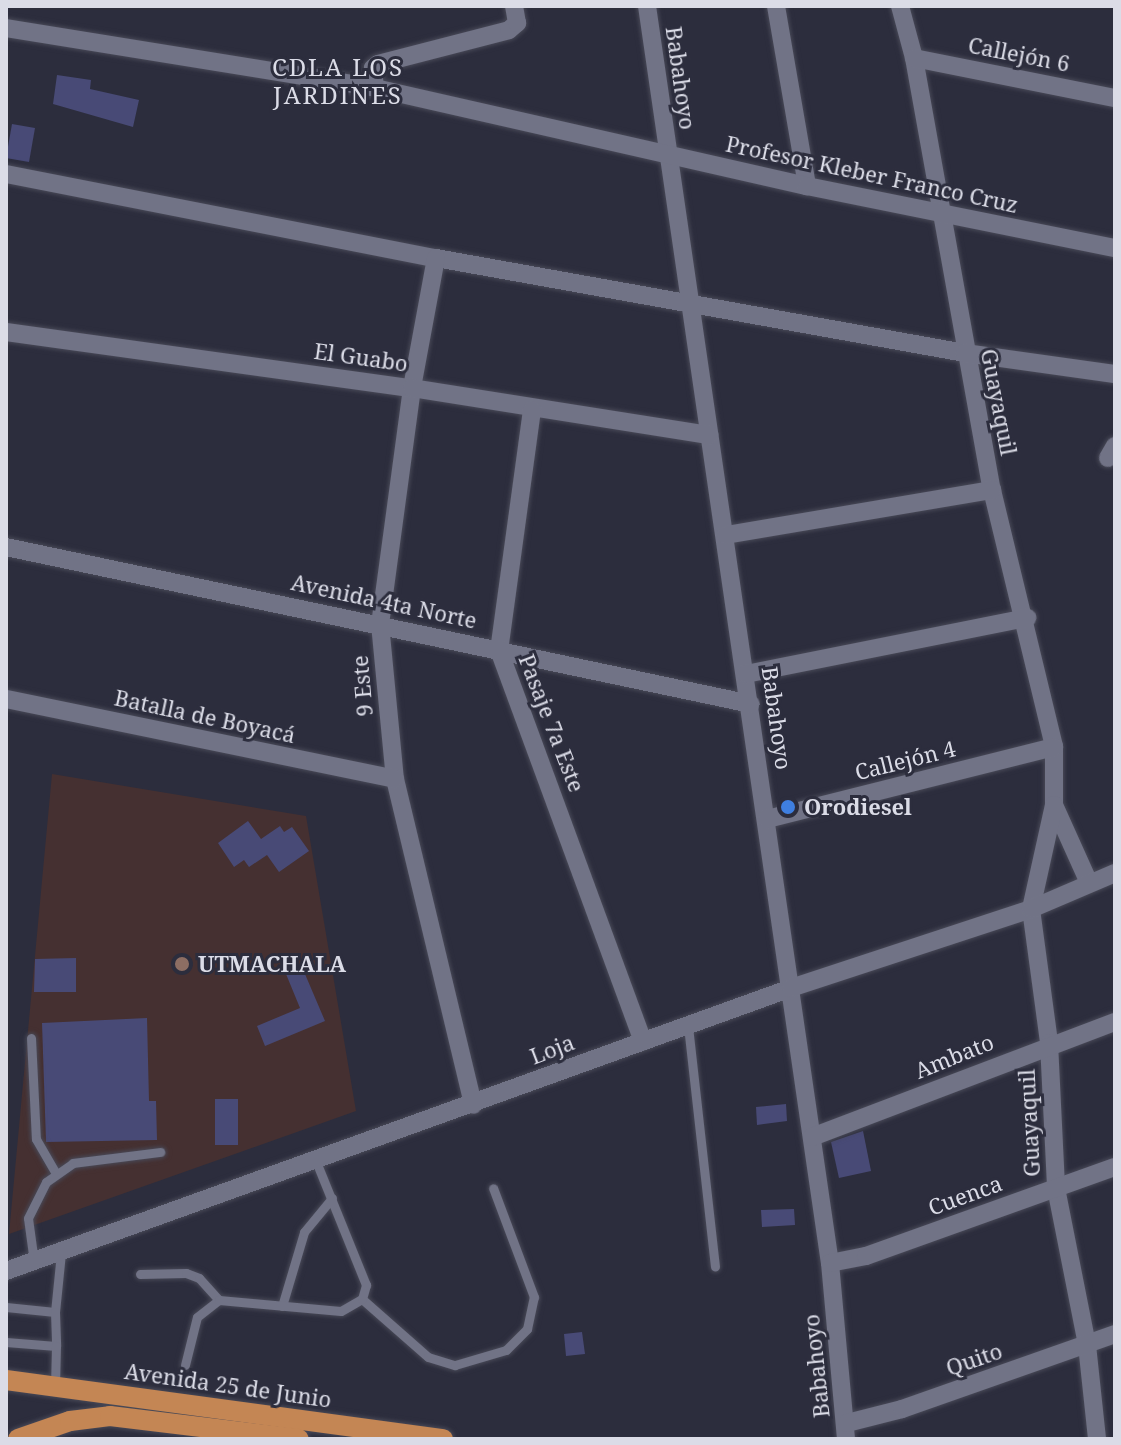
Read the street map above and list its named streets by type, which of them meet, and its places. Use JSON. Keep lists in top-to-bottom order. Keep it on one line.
{"streets":{"main road":["Avenida 25 de Junio"],"street":["Callejón 6","Babahoyo","Profesor Kleber Franco Cruz","El Guabo","Guayaquil","Avenida 4ta Norte","9 Este","Batalla de Boyacá","Pasaje 7a Este","Callejón 4","Loja","Ambato","Cuenca","Quito"]},"crossings":[["Callejón 6","Guayaquil"],["Babahoyo","Profesor Kleber Franco Cruz"],["Babahoyo","El Guabo"],["Babahoyo","Avenida 4ta Norte"],["Babahoyo","Callejón 4"],["Babahoyo","Loja"],["Babahoyo","Ambato"],["Babahoyo","Cuenca"],["Babahoyo","Quito"],["Profesor Kleber Franco Cruz","Guayaquil"],["El Guabo","9 Este"],["El Guabo","Pasaje 7a Este"],["Guayaquil","Callejón 4"],["Guayaquil","Loja"],["Guayaquil","Ambato"],["Guayaquil","Cuenca"],["Guayaquil","Quito"],["Avenida 4ta Norte","9 Este"],["Avenida 4ta Norte","Pasaje 7a Este"],["9 Este","Batalla de Boyacá"],["9 Este","Loja"],["Pasaje 7a Este","Loja"]],"districts":["CDLA LOS JARDINES"],"places":["Orodiesel","UTMACHALA"]}
